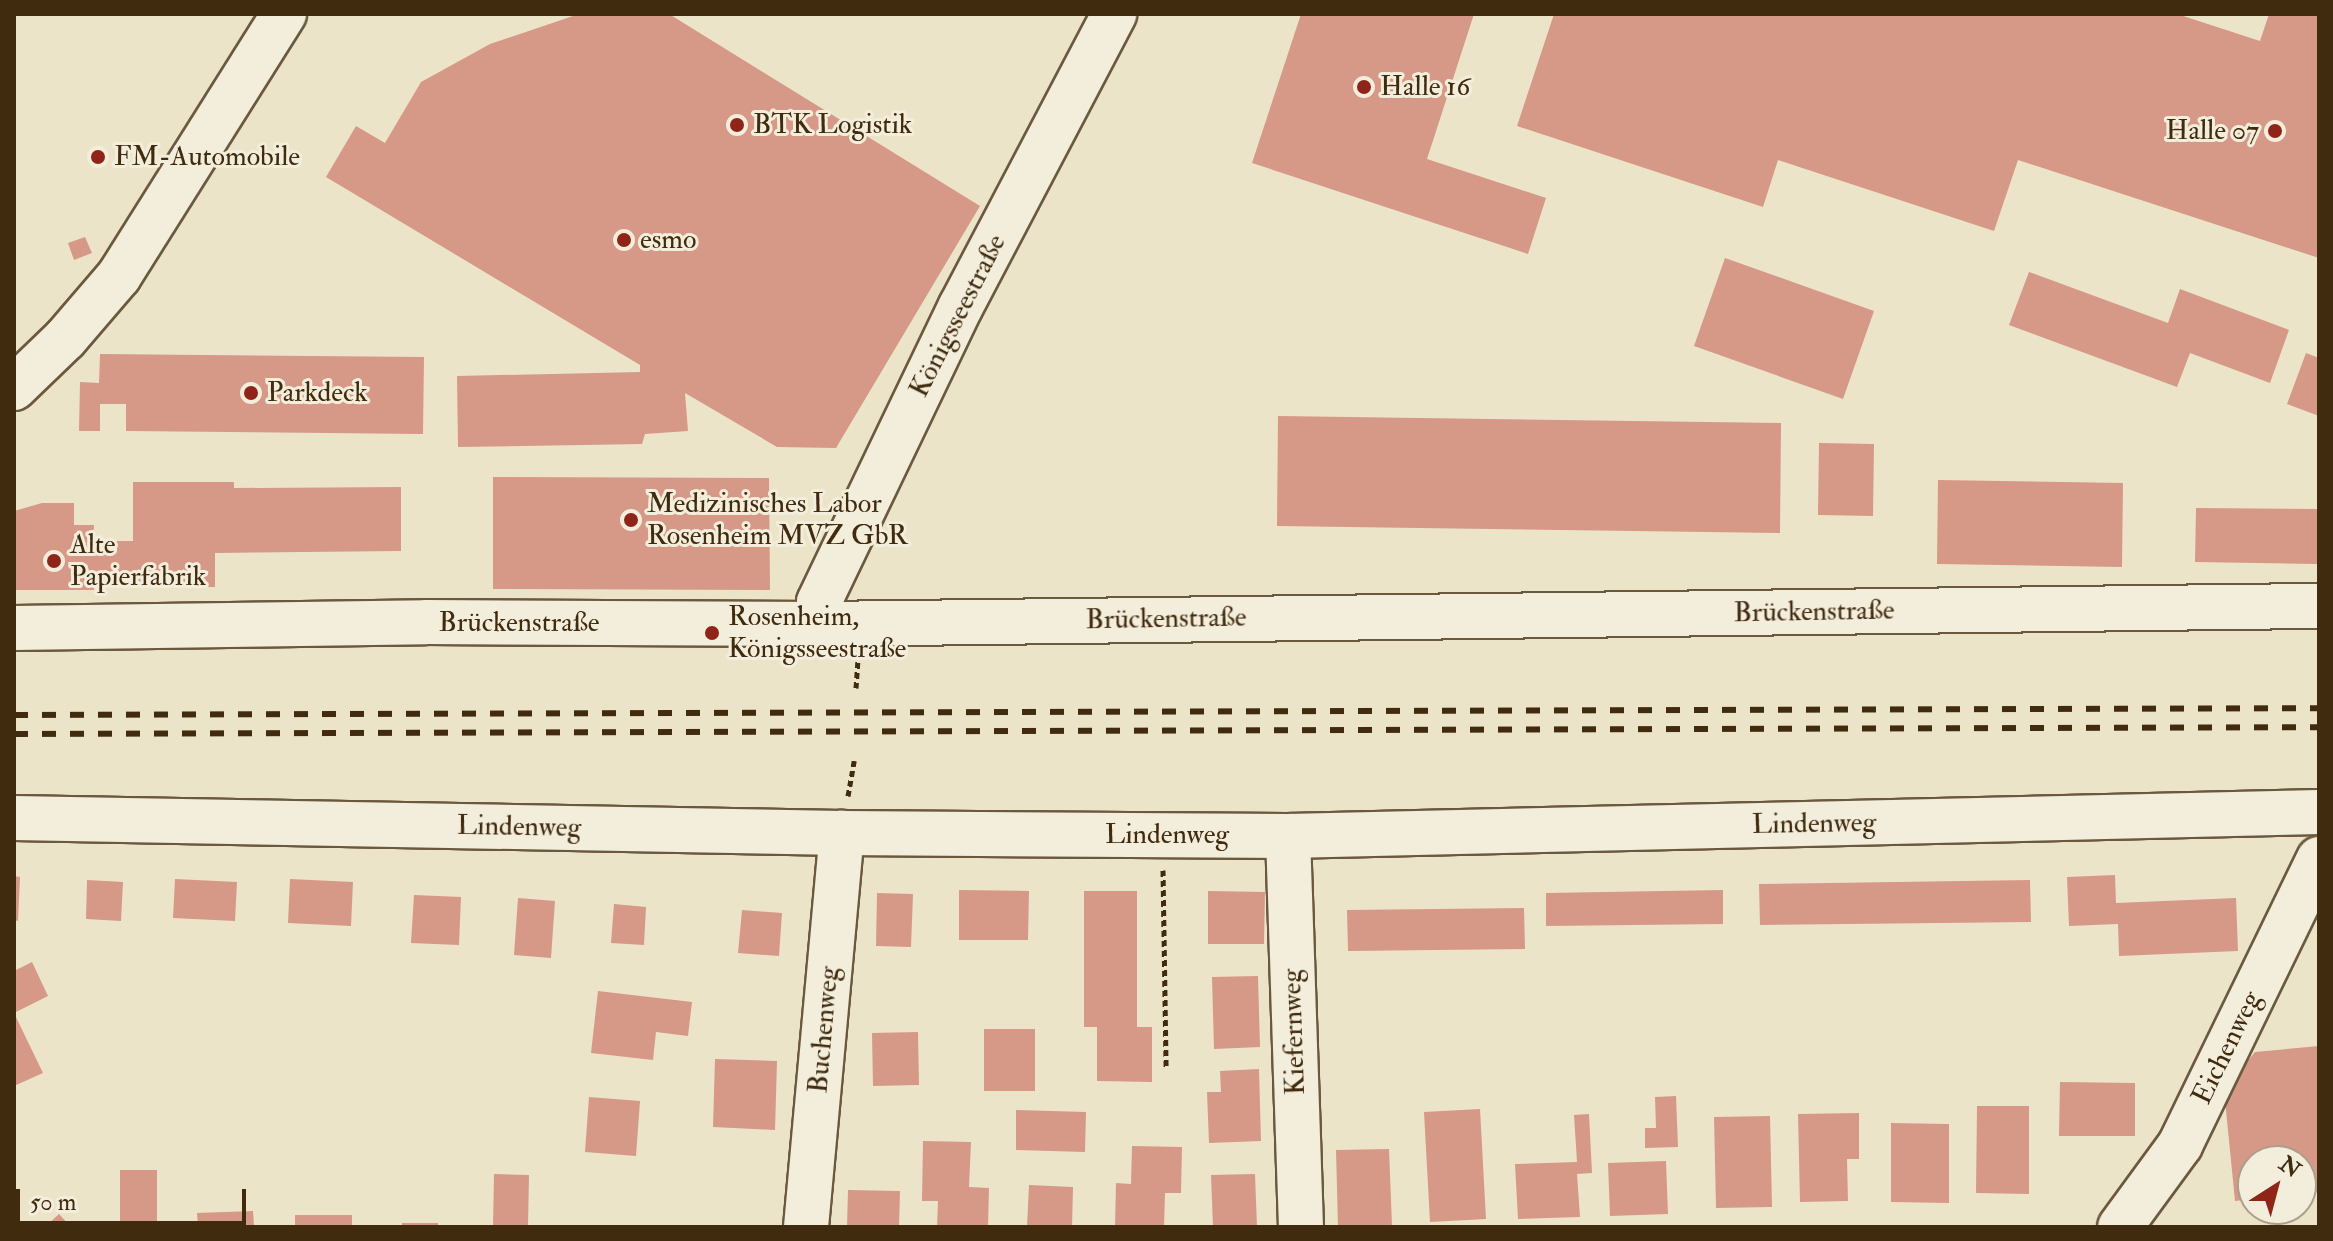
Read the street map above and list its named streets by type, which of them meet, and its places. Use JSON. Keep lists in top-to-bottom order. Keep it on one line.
{"streets":{"street":["Königsseestraße","Brückenstraße","Lindenweg","Buchenweg","Kiefernweg","Eichenweg"]},"crossings":[["Königsseestraße","Brückenstraße"],["Lindenweg","Buchenweg"],["Lindenweg","Kiefernweg"]],"places":["Halle 16","BTK Logistik","Halle 07","FM-Automobile","esmo","Parkdeck","Medizinisches Labor Rosenheim MVZ GbR","Alte Papierfabrik","Rosenheim, Königsseestraße"],"scale_bar":"50 m","north":"top right"}
